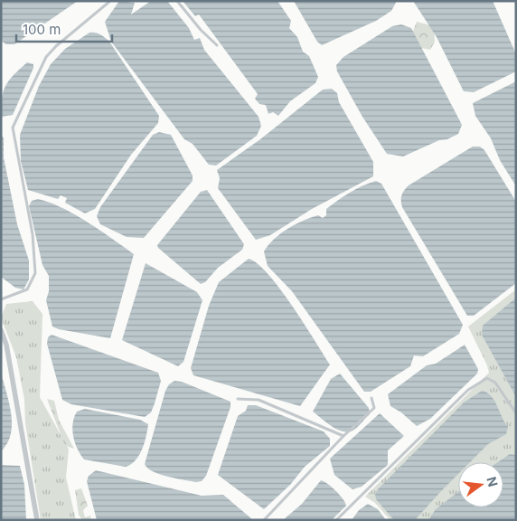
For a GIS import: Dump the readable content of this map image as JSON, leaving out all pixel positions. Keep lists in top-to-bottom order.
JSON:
{
  "scale_bar": "100 m",
  "north": "right"
}
